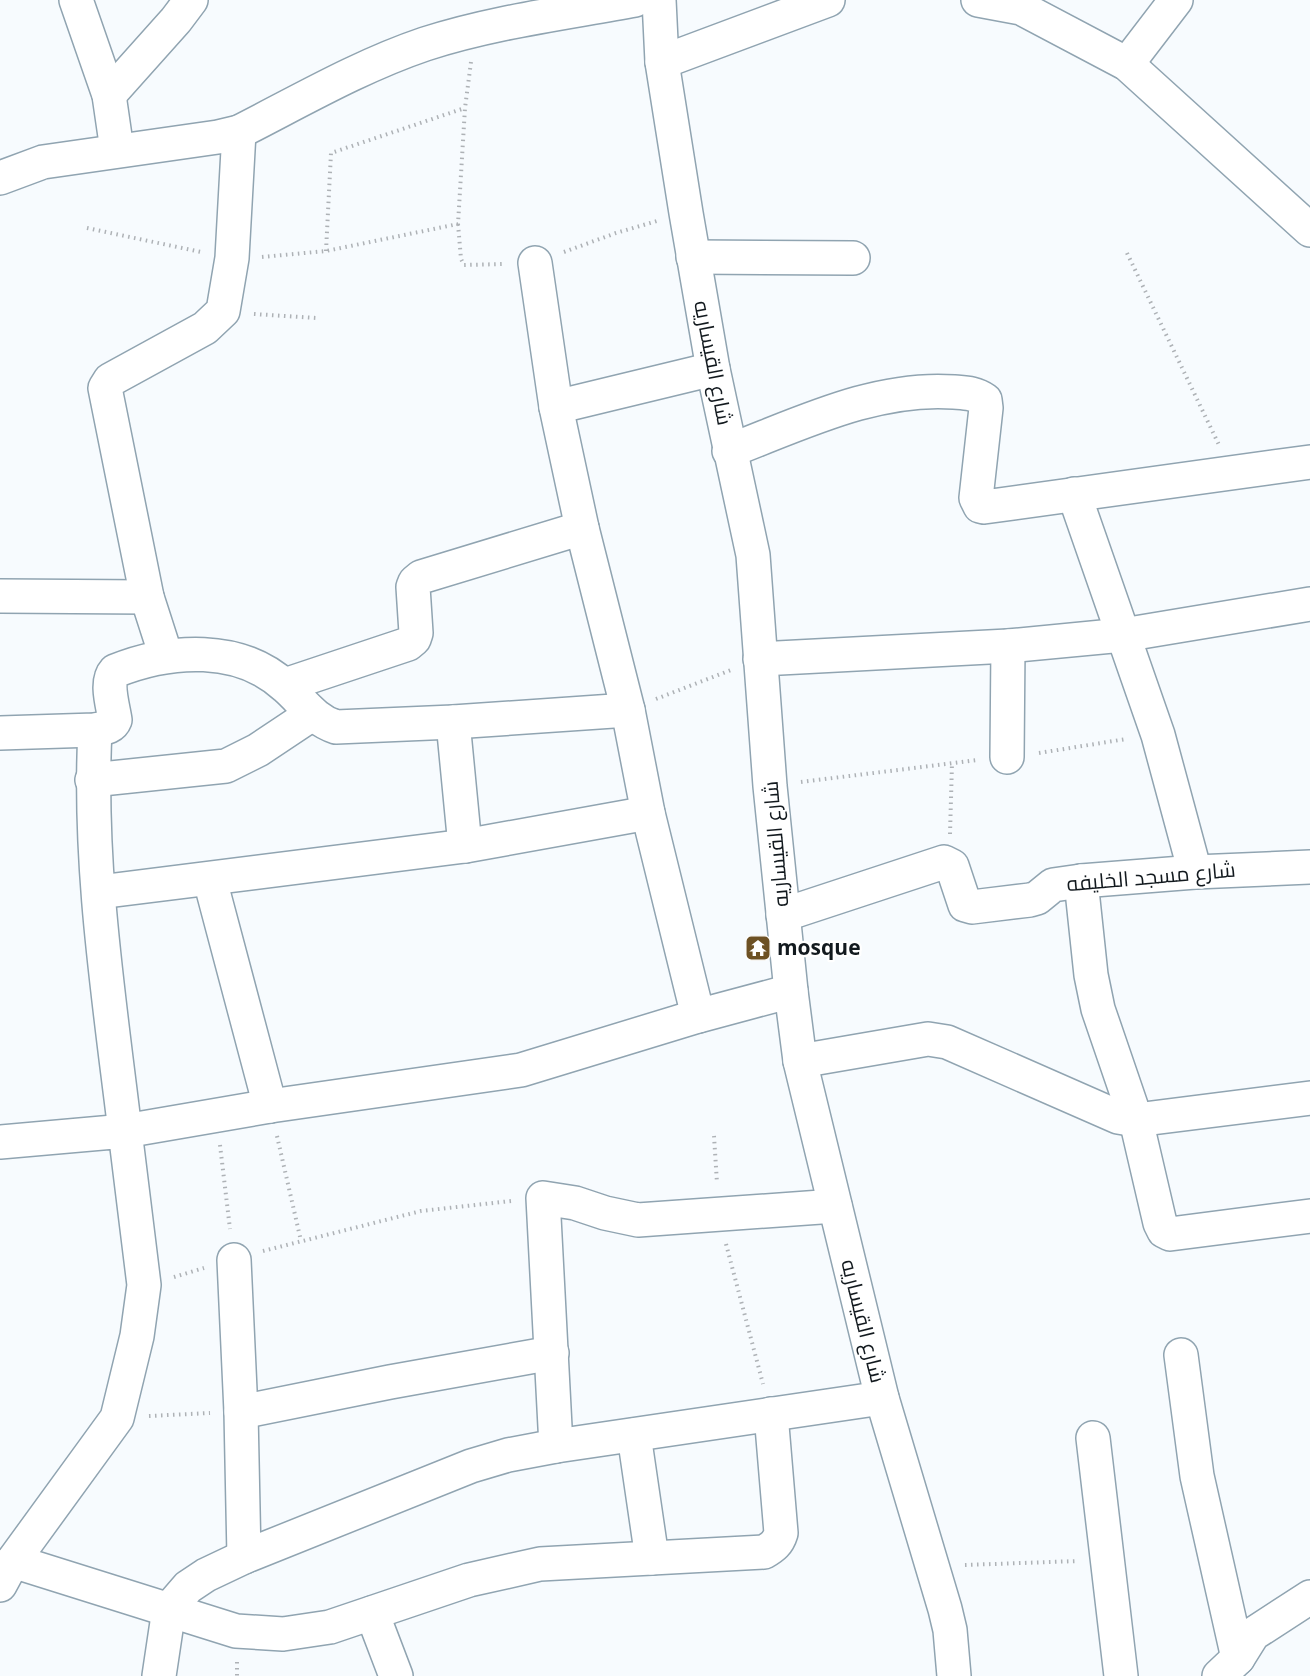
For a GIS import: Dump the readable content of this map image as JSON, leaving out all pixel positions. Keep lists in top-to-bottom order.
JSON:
{
  "streets": {
    "street": ["شارع القيساريه", "شارع مسجد الخليفه"]
  },
  "places": {
    "temple": ["mosque"]
  }
}
